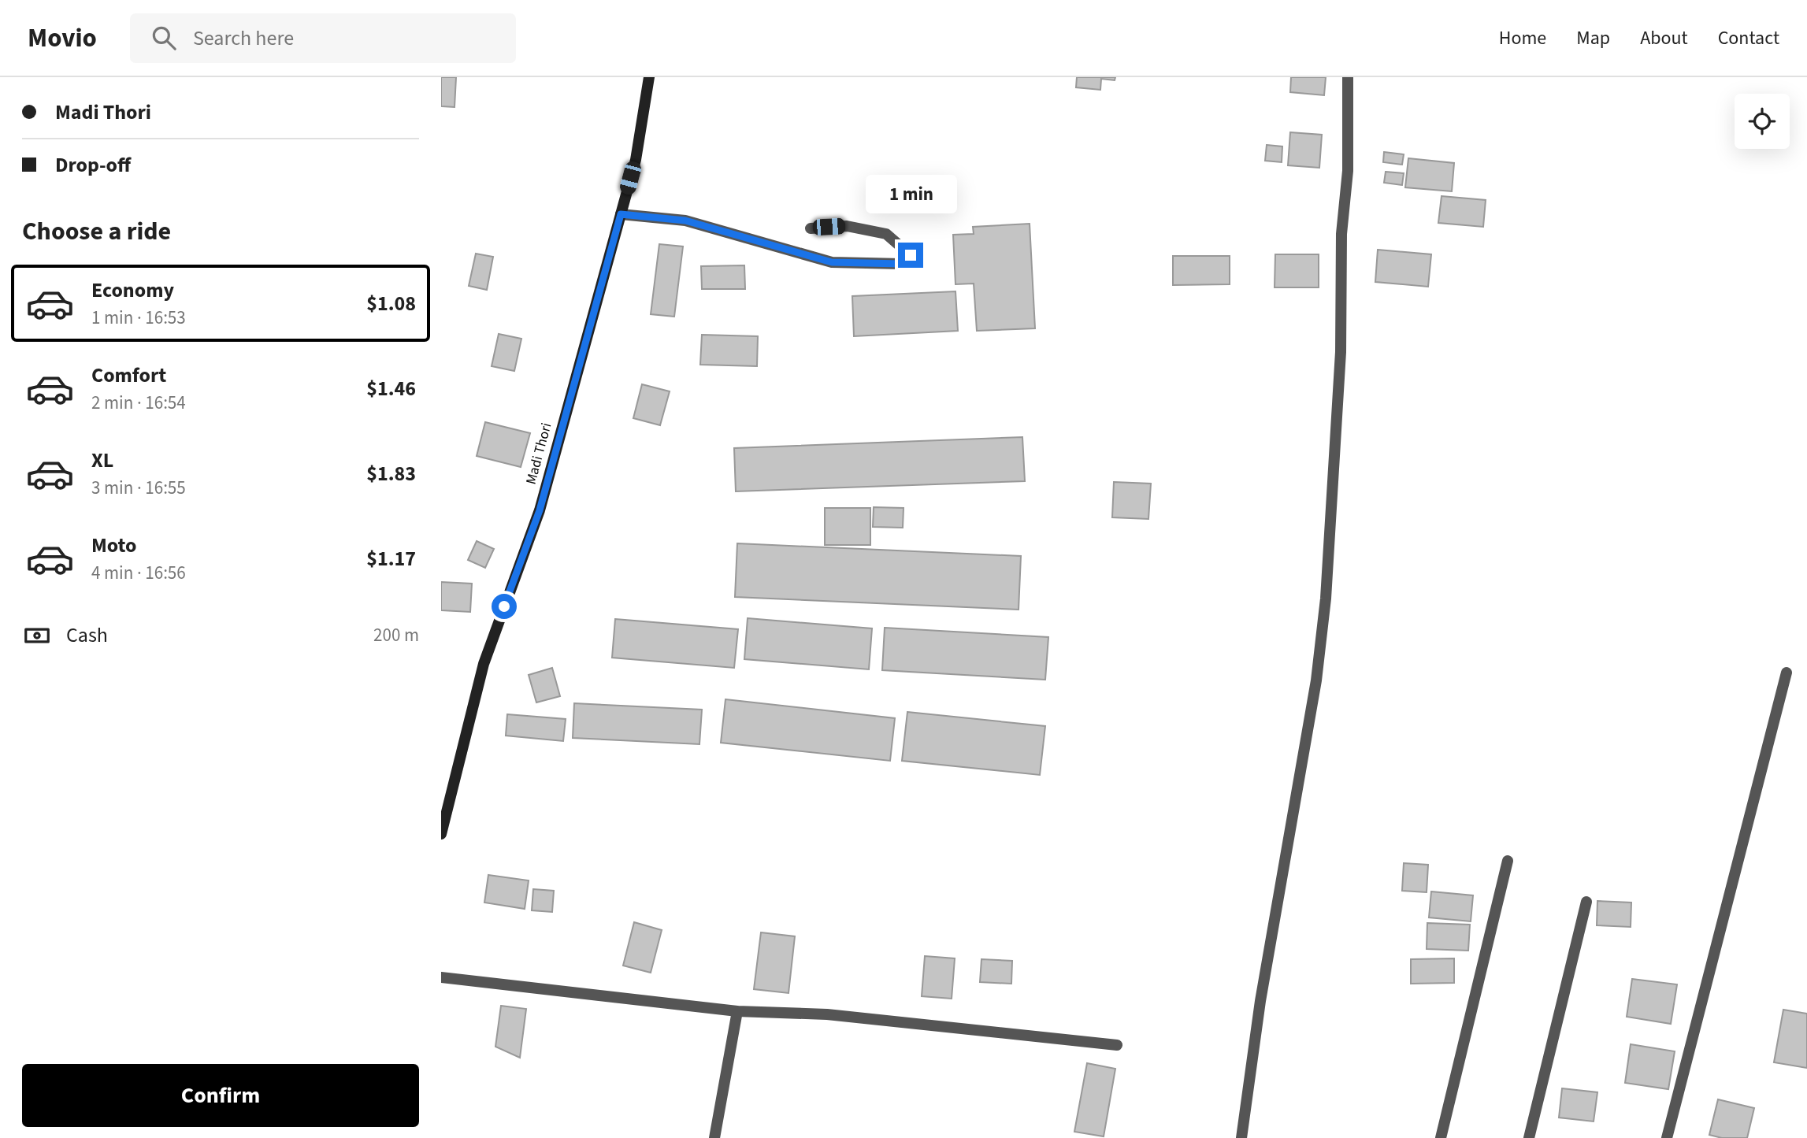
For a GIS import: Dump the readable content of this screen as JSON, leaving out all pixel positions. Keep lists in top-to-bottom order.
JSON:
{
  "streets": {
    "main road": ["Madi Thori"]
  },
  "page": {
    "header": "Movio",
    "search": "Search here",
    "nav": [
      "Home",
      "Map",
      "About",
      "Contact"
    ],
    "banner": ["Madi Thori", "Drop-off"],
    "bubble": "1 min",
    "heading": "Choose a ride",
    "list": [
      {
        "name": "Economy",
        "note": "1 min · 16:53",
        "value": "$1.08"
      },
      {
        "name": "Comfort",
        "note": "2 min · 16:54",
        "value": "$1.46"
      },
      {
        "name": "XL",
        "note": "3 min · 16:55",
        "value": "$1.83"
      },
      {
        "name": "Moto",
        "note": "4 min · 16:56",
        "value": "$1.17"
      }
    ],
    "pay": ["Cash", "200 m"],
    "buttons": "Confirm"
  }
}
